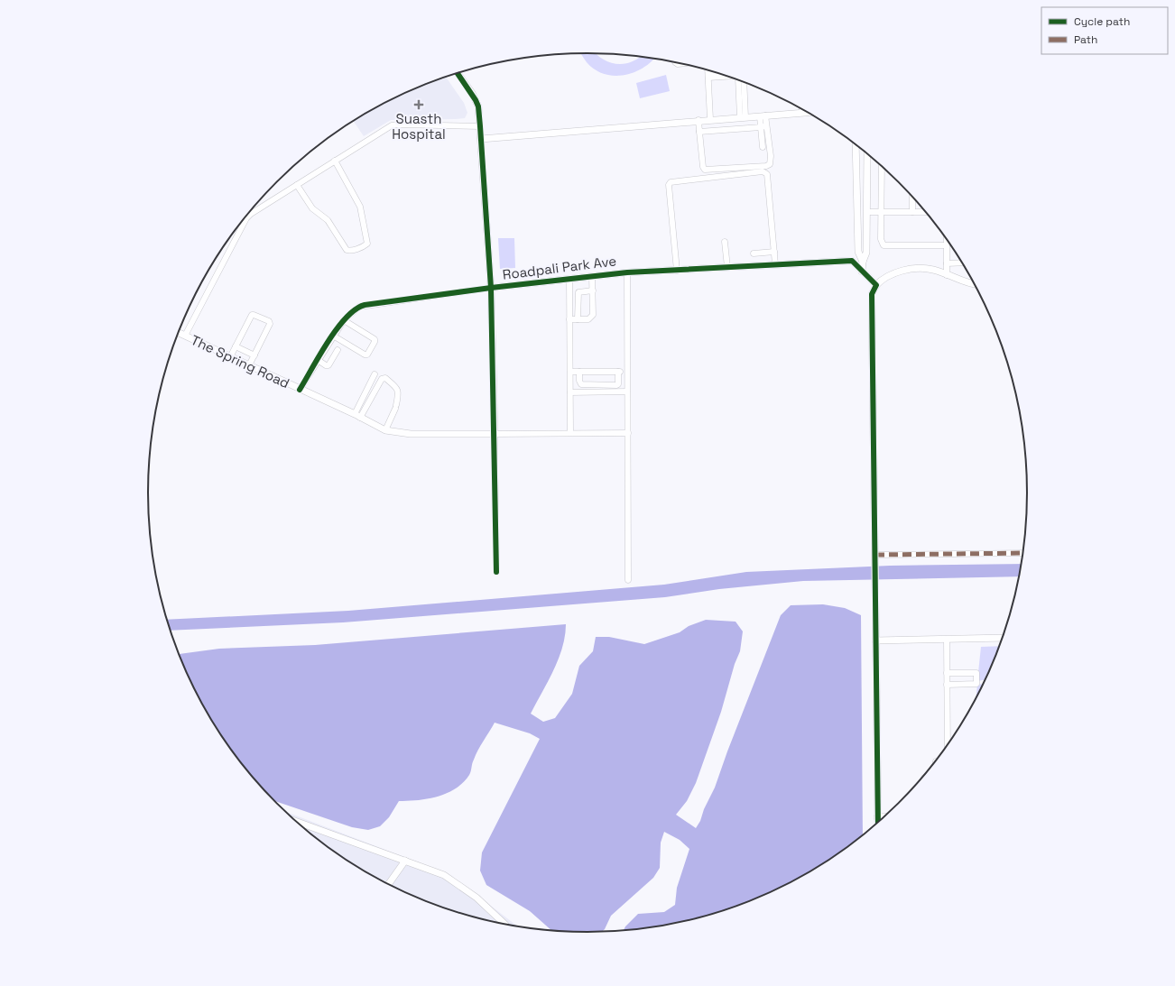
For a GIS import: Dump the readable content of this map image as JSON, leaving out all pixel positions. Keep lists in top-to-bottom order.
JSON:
{
  "streets": {
    "street": ["Roadpali Park Ave", "The Spring Road"]
  },
  "crossings": [
    ["Roadpali Park Ave", "The Spring Road"]
  ],
  "places": {
    "health": ["Suasth Hospital"]
  },
  "legend": ["Cycle path", "Path"]
}
